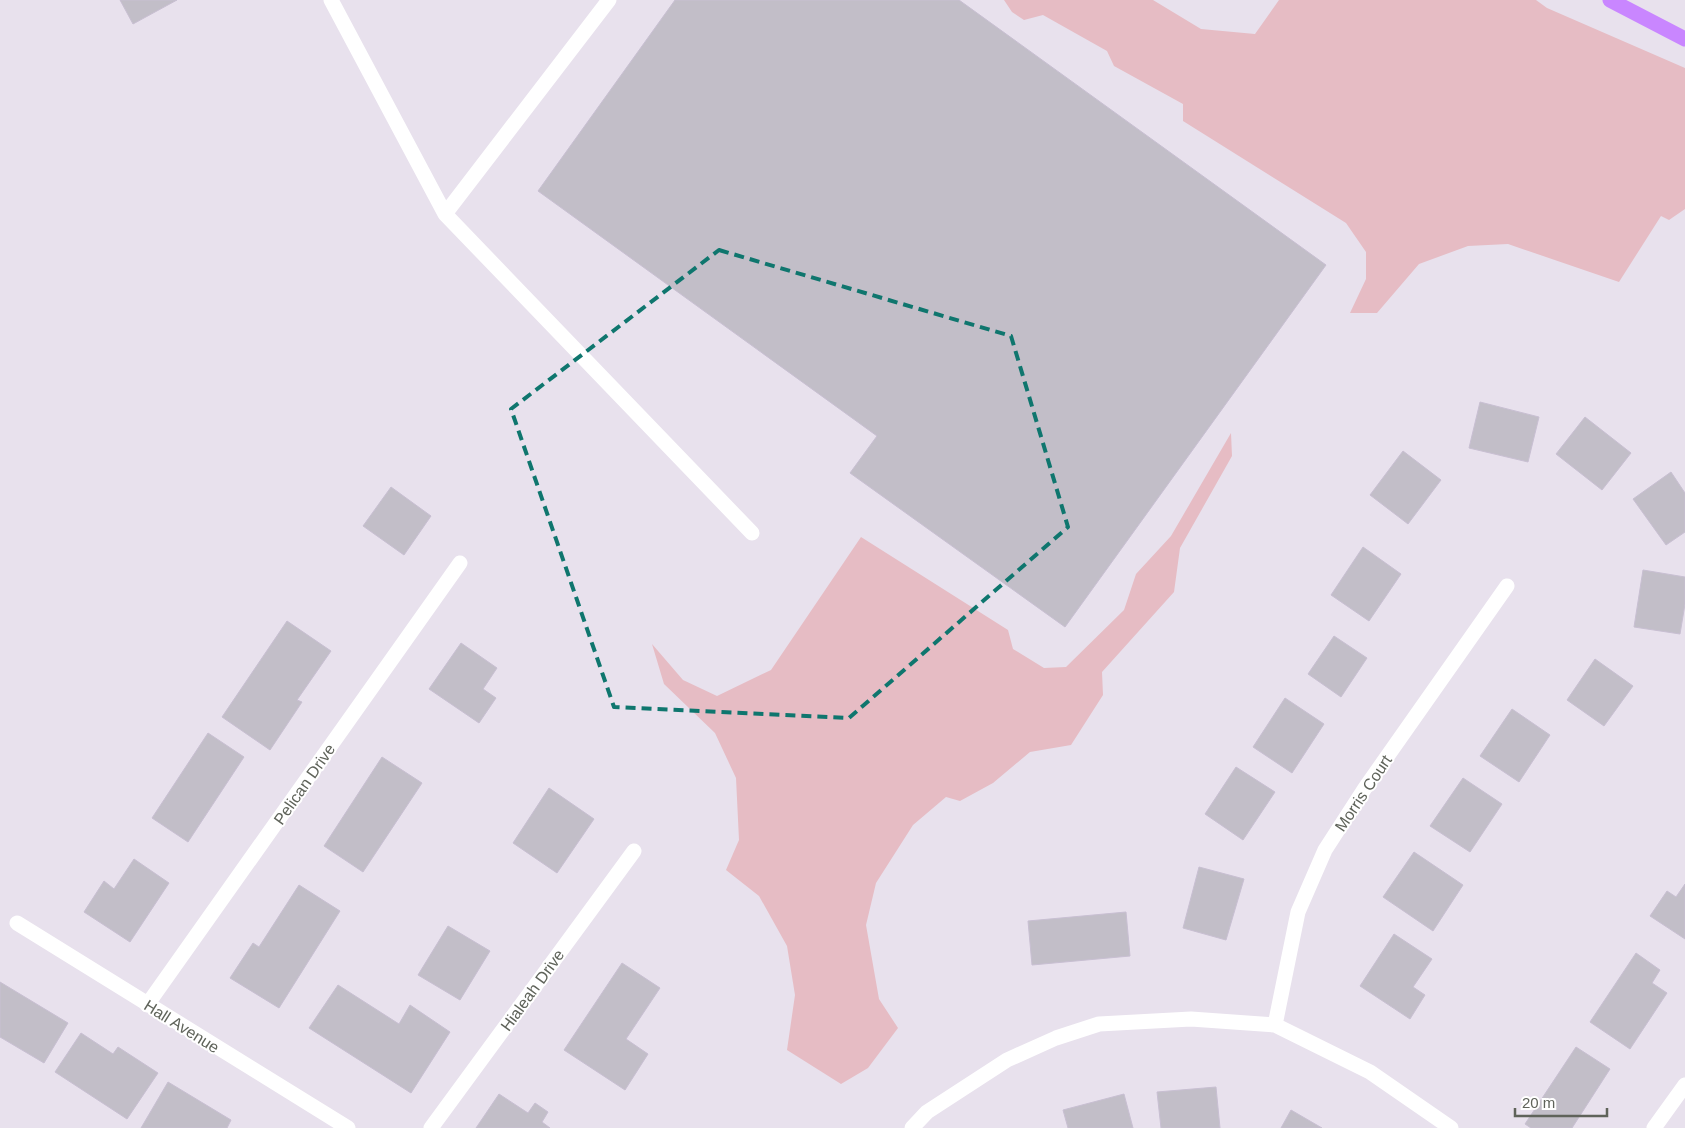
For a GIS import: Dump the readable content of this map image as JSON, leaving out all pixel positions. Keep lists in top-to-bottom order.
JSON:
{
  "streets": {
    "street": [
      "Pelican Drive",
      "Morris Court",
      "Hialeah Drive",
      "Hall Avenue"
    ]
  },
  "crossings": [
    ["Pelican Drive", "Hall Avenue"]
  ],
  "scale_bar": "20 m"
}
